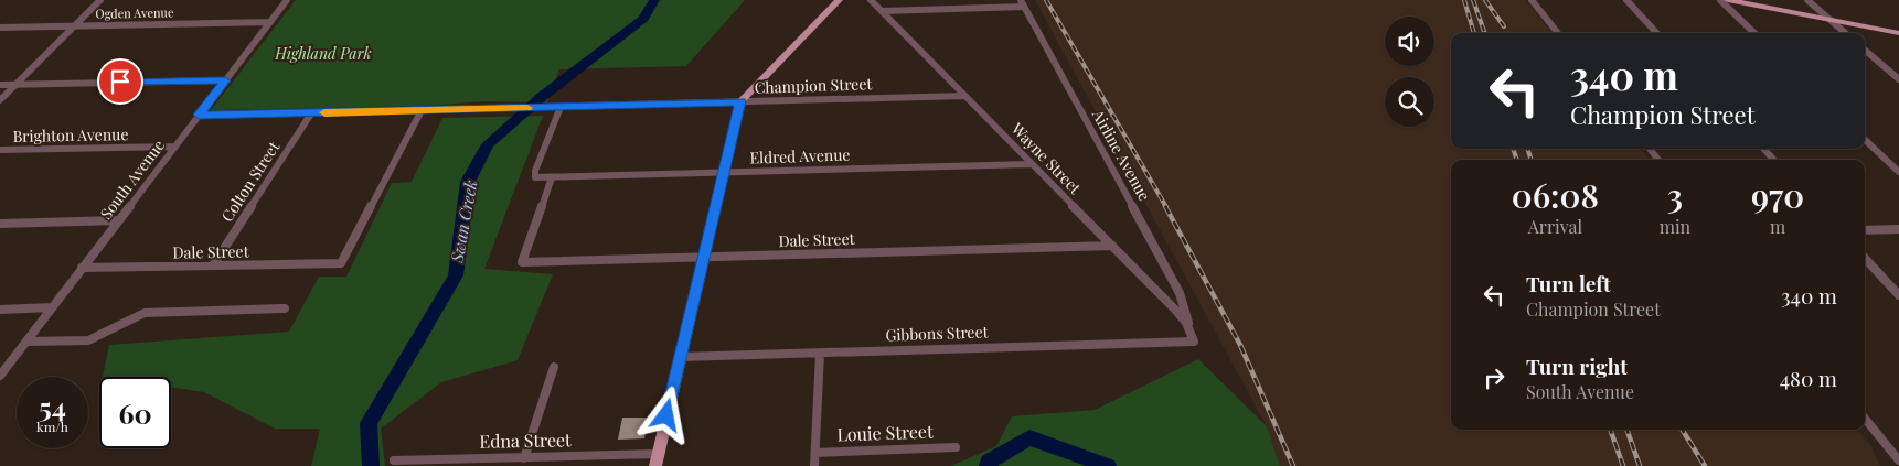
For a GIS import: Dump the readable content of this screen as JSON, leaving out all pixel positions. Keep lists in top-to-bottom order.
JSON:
{
  "streets": {
    "street": [
      "Ogden Avenue",
      "Champion Street",
      "Brighton Avenue",
      "Airline Avenue",
      "Eldred Avenue",
      "Wayne Street",
      "South Avenue",
      "Colton Street",
      "Dale Street",
      "Gibbons Street",
      "Louie Street",
      "Edna Street"
    ]
  },
  "crossings": [
    ["Ogden Avenue", "South Avenue"],
    ["Champion Street", "Eldred Avenue"],
    ["Champion Street", "Wayne Street"],
    ["Champion Street", "South Avenue"],
    ["Champion Street", "Colton Street"],
    ["Champion Street", "Dale Street"],
    ["Brighton Avenue", "South Avenue"],
    ["Airline Avenue", "Wayne Street"],
    ["Eldred Avenue", "Wayne Street"],
    ["Eldred Avenue", "Dale Street"],
    ["Wayne Street", "Dale Street"],
    ["Wayne Street", "Gibbons Street"],
    ["South Avenue", "Dale Street"],
    ["Colton Street", "Dale Street"]
  ],
  "water": ["Swan Creek"],
  "parks": ["Highland Park"],
  "page": {
    "turn": ["340 m", "Champion Street"],
    "eta": [
      "06:08",
      "Arrival",
      "3",
      "min",
      "970",
      "m"
    ],
    "list": [
      {
        "name": "Turn left",
        "note": "Champion Street",
        "value": "340 m"
      },
      {
        "name": "Turn right",
        "note": "South Avenue",
        "value": "480 m"
      }
    ],
    "speed": "54 km/h",
    "limit": "60"
  }
}
